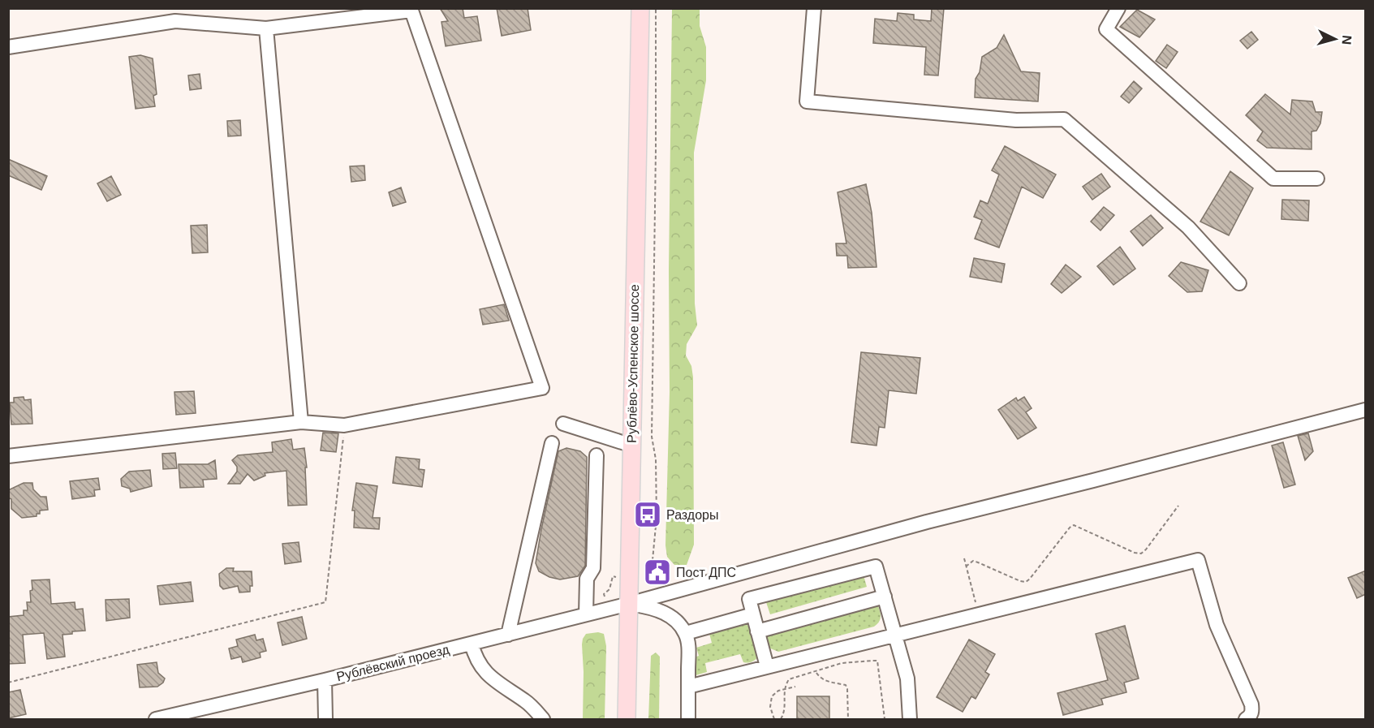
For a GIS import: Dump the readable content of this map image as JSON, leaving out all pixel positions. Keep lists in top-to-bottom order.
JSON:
{
  "streets": {
    "main road": ["Рублёво-Успенское шоссе"],
    "street": ["Рублёвский проезд"]
  },
  "crossings": [
    ["Рублёво-Успенское шоссе", "Рублёвский проезд"]
  ],
  "places": {
    "bus stop": ["Раздоры"],
    "public building": ["Пост ДПС"]
  },
  "north": "right"
}
